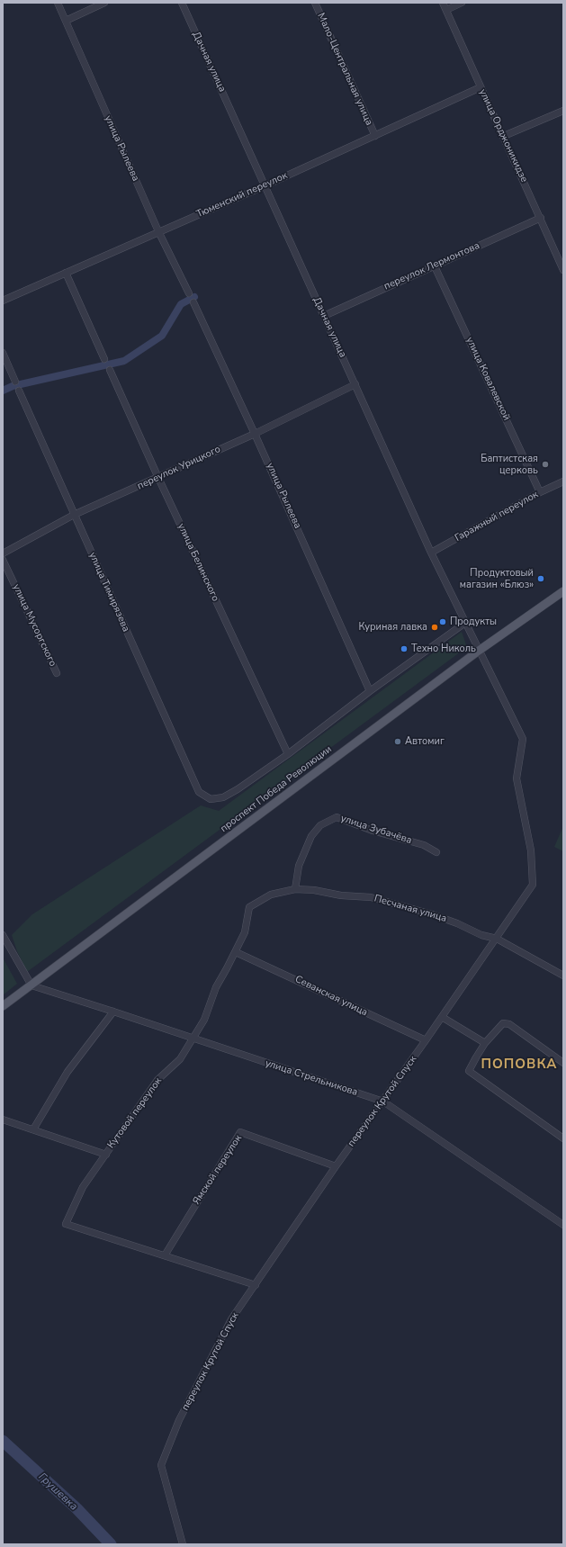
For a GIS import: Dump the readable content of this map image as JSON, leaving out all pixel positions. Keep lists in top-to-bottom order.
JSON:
{
  "streets": {
    "main road": ["проспект Победа Революции"],
    "street": [
      "Дачная улица",
      "Мало-Центральная улица",
      "улица Орджоникидзе",
      "улица Рылеева",
      "Тюменский переулок",
      "переулок Лермонтова",
      "улица Ковалевской",
      "переулок Урицкого",
      "Гаражный переулок",
      "улица Белинского",
      "улица Тимирязева",
      "улица Мусоргского",
      "улица Зубачёва",
      "Песчаная улица",
      "Севанская улица",
      "улица Стрельникова",
      "переулок Крутой Спуск",
      "Кутовой переулок",
      "Ямской переулок"
    ]
  },
  "crossings": [
    ["Дачная улица", "Тюменский переулок"],
    ["Дачная улица", "переулок Лермонтова"],
    ["Дачная улица", "переулок Урицкого"],
    ["Дачная улица", "Гаражный переулок"],
    ["Дачная улица", "проспект Победа Революции"],
    ["Дачная улица", "переулок Крутой Спуск"],
    ["Мало-Центральная улица", "Тюменский переулок"],
    ["улица Орджоникидзе", "Тюменский переулок"],
    ["улица Орджоникидзе", "переулок Лермонтова"],
    ["улица Рылеева", "Тюменский переулок"],
    ["улица Рылеева", "переулок Урицкого"],
    ["переулок Лермонтова", "улица Ковалевской"],
    ["улица Ковалевской", "Гаражный переулок"],
    ["переулок Урицкого", "улица Белинского"],
    ["переулок Урицкого", "улица Тимирязева"],
    ["улица Белинского", "улица Тимирязева"],
    ["проспект Победа Революции", "улица Стрельникова"],
    ["проспект Победа Революции", "переулок Крутой Спуск"],
    ["улица Зубачёва", "Песчаная улица"],
    ["Песчаная улица", "переулок Крутой Спуск"],
    ["Песчаная улица", "Кутовой переулок"],
    ["Севанская улица", "переулок Крутой Спуск"],
    ["Севанская улица", "Кутовой переулок"],
    ["улица Стрельникова", "переулок Крутой Спуск"],
    ["улица Стрельникова", "Кутовой переулок"],
    ["переулок Крутой Спуск", "Ямской переулок"],
    ["Кутовой переулок", "Ямской переулок"]
  ],
  "districts": ["ПОПОВКА"],
  "water": ["Грушевка"],
  "places": [
    "Баптистская церковь",
    "Продуктовый магазин «Блюз»",
    "Продукты",
    "Куриная лавка",
    "Техно Николь",
    "Автомиг"
  ]
}
